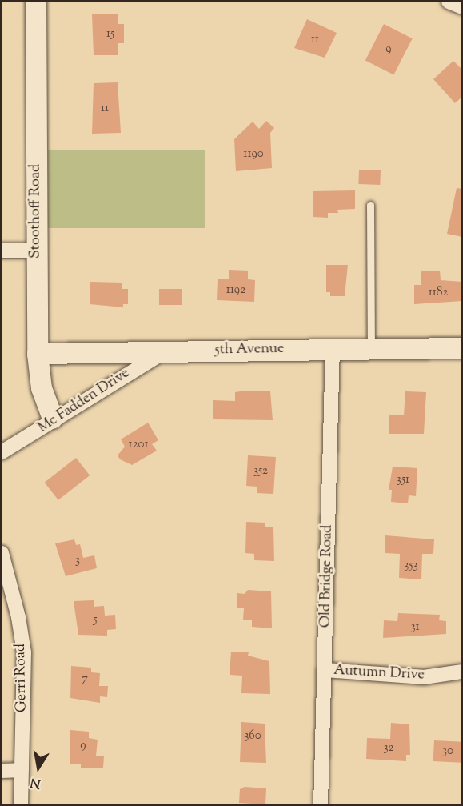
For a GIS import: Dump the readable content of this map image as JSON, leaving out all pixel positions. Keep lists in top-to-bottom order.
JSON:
{
  "streets": {
    "street": [
      "Stoothoff Road",
      "5th Avenue",
      "Mc Fadden Drive",
      "Old Bridge Road",
      "Autumn Drive",
      "Gerri Road"
    ]
  },
  "crossings": [
    ["Stoothoff Road", "5th Avenue"],
    ["Stoothoff Road", "Mc Fadden Drive"],
    ["5th Avenue", "Mc Fadden Drive"],
    ["5th Avenue", "Old Bridge Road"],
    ["Old Bridge Road", "Autumn Drive"]
  ],
  "house_numbers": [
    "15",
    "11",
    "9",
    "11",
    "1190",
    "1192",
    "1182",
    "1201",
    "352",
    "351",
    "3",
    "353",
    "5",
    "31",
    "7",
    "360",
    "9",
    "32",
    "30"
  ],
  "north": "bottom"
}
